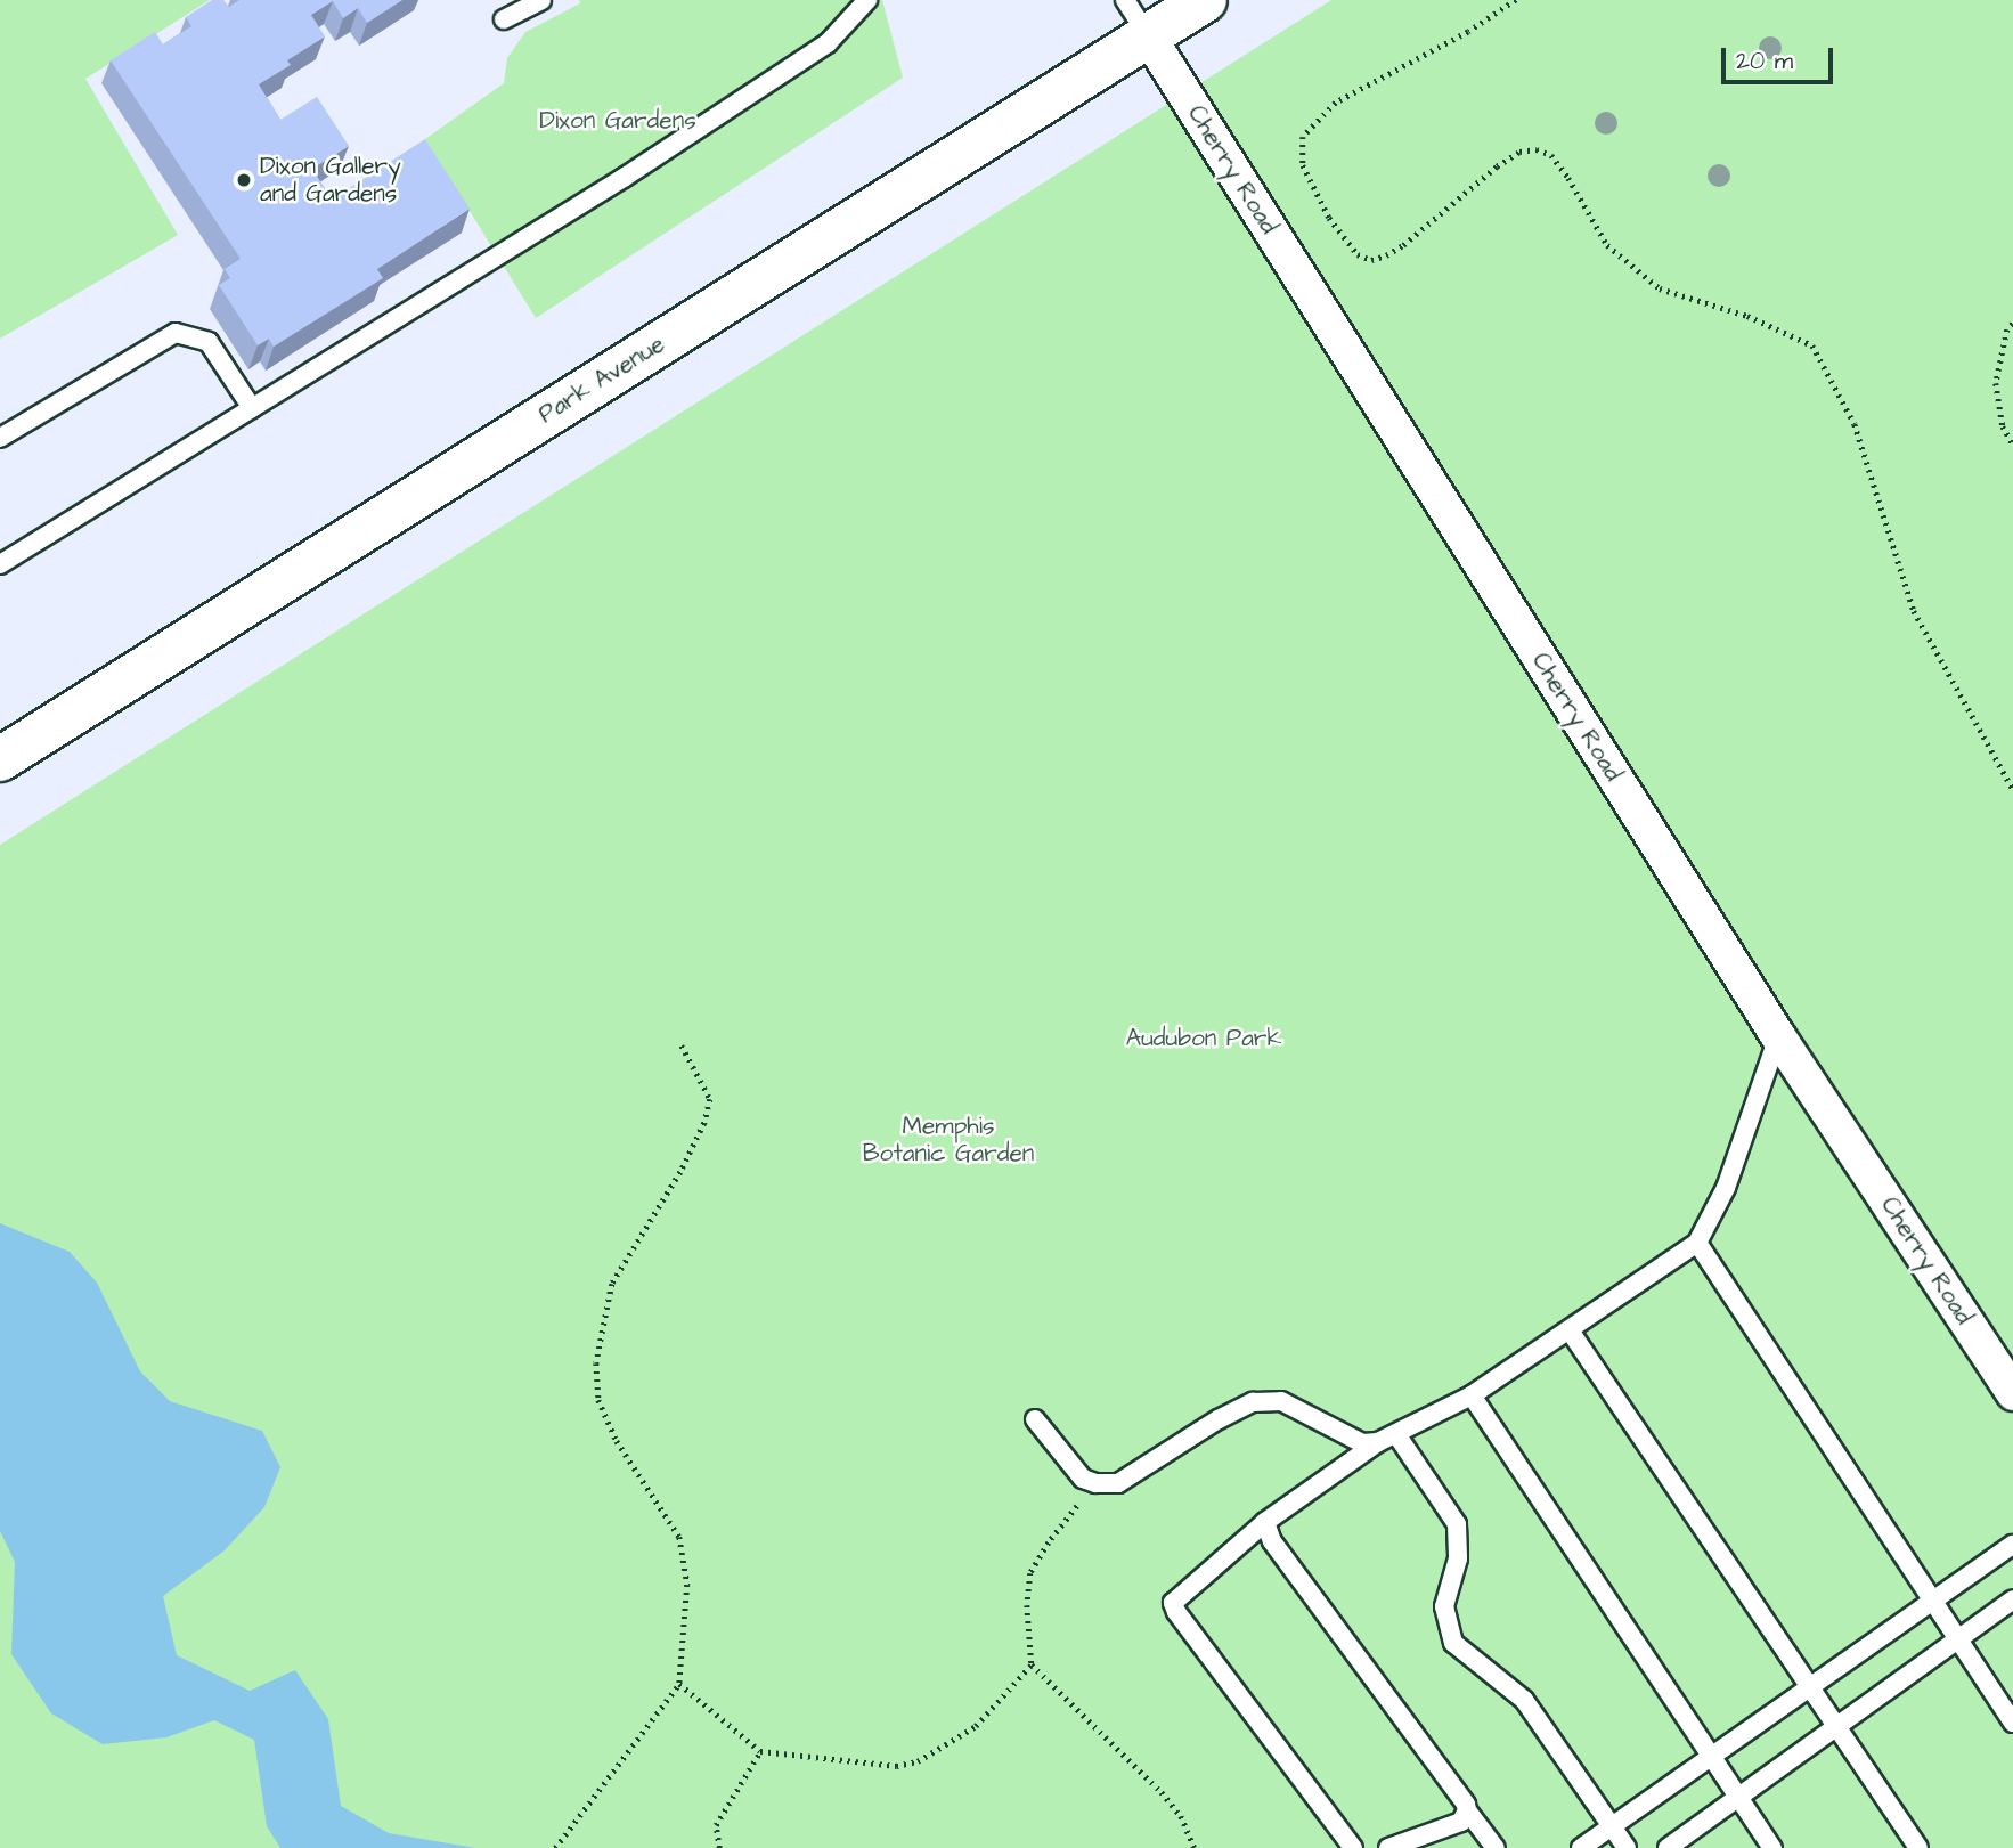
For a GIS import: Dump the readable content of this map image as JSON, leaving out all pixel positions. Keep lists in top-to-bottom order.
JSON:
{
  "streets": {
    "main road": ["Park Avenue"],
    "street": ["Cherry Road"]
  },
  "crossings": [
    ["Cherry Road", "Park Avenue"]
  ],
  "parks": ["Dixon Gardens", "Audubon Park", "Memphis Botanic Garden"],
  "places": ["Dixon Gallery and Gardens"],
  "scale_bar": "20 m"
}
